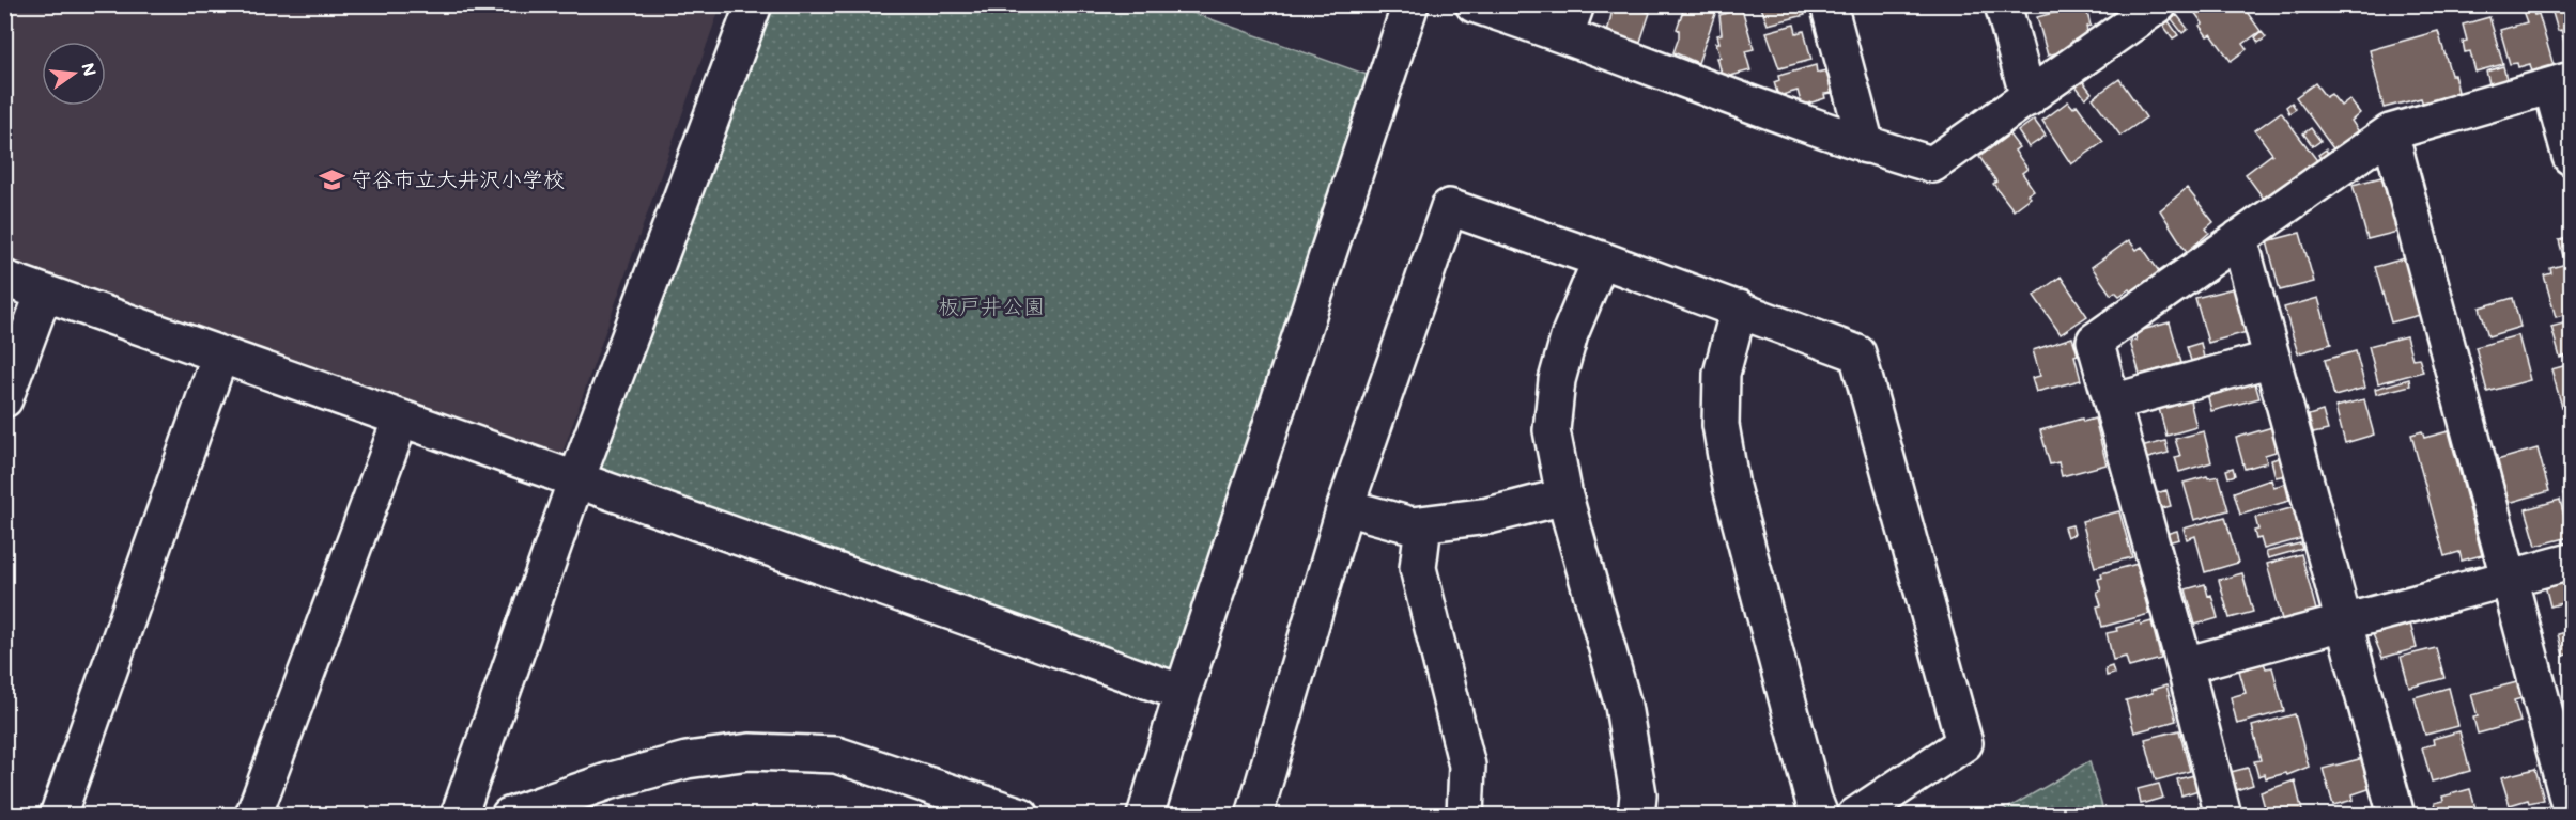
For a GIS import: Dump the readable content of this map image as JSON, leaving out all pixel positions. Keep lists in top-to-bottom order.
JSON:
{
  "parks": ["板戸井公園"],
  "places": {
    "school or university": ["守谷市立大井沢小学校"]
  },
  "north": "right"
}
